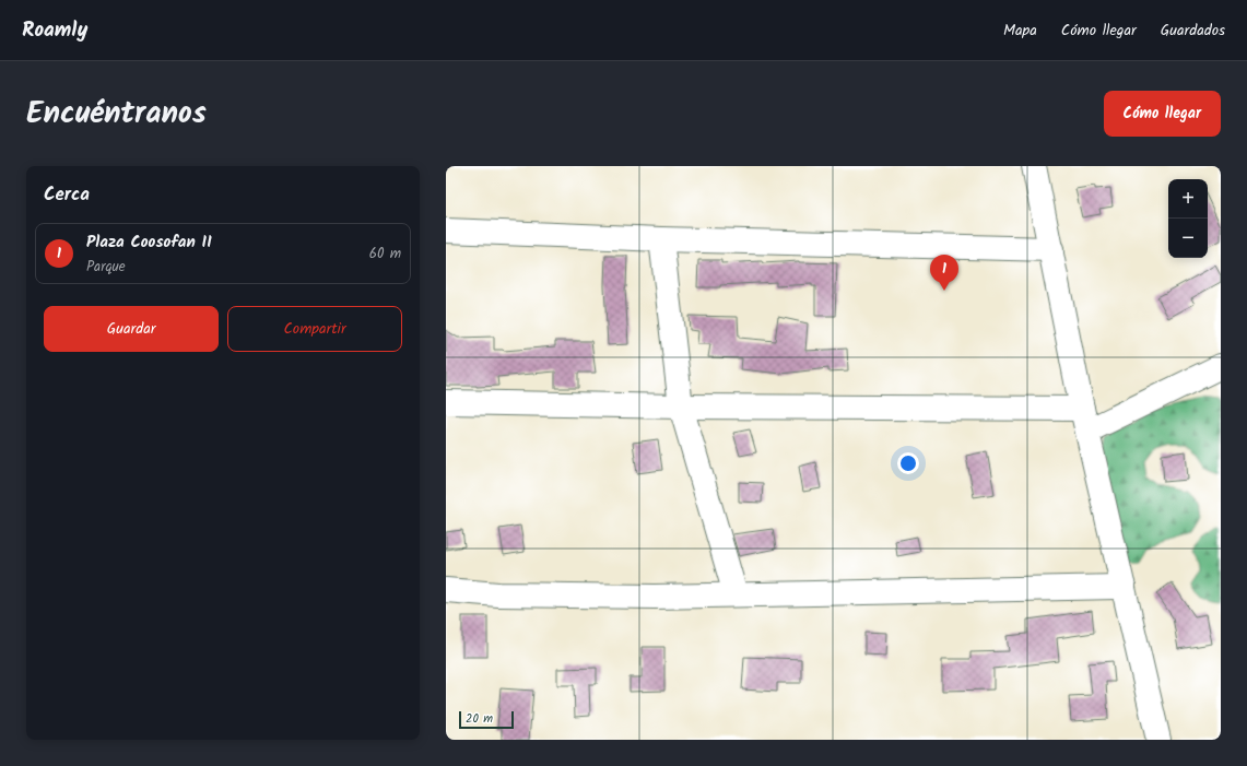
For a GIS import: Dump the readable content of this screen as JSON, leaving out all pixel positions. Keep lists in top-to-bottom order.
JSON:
{
  "scale_bar": "20 m",
  "page": {
    "header": "Roamly",
    "nav": ["Mapa", "Cómo llegar", "Guardados"],
    "title": "Encuéntranos",
    "buttons": [
      "Cómo llegar",
      ["Guardar", "Compartir"]
    ],
    "heading": "Cerca",
    "map_buttons": ["+", "−"],
    "list": [
      {
        "mark": "1",
        "name": "Plaza Coosofan II",
        "note": "Parque",
        "value": "60 m"
      }
    ],
    "pins": "1",
    "scale": "20 m"
  }
}
